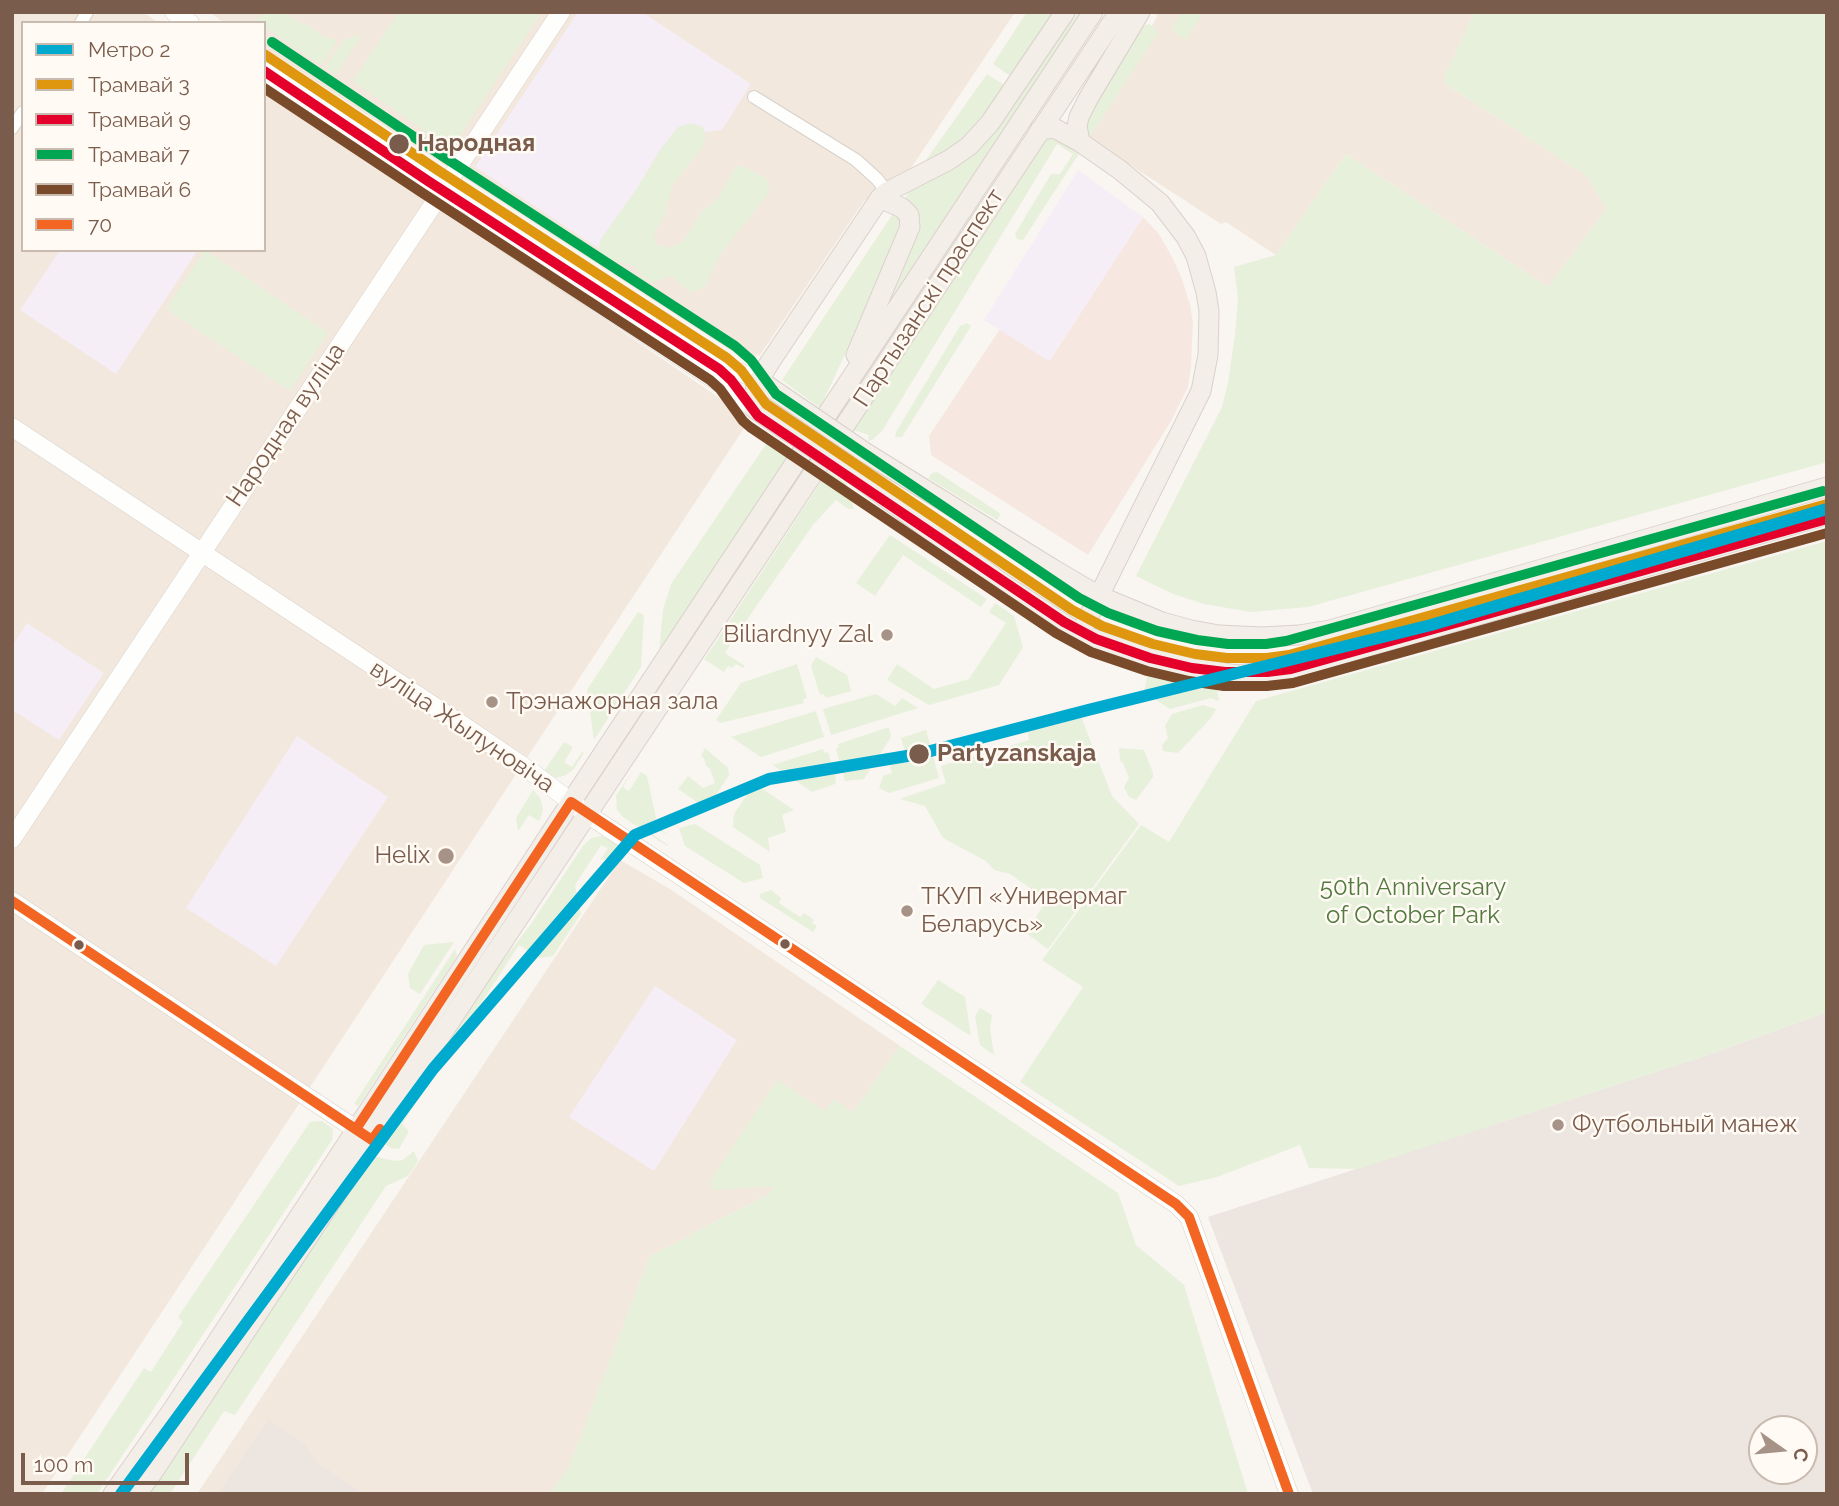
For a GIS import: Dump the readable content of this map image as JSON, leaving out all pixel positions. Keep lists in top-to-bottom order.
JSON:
{
  "streets": {
    "main road": ["Партызанскі праспект"],
    "street": ["Народная вуліца", "вуліца Жылуновіча"]
  },
  "crossings": [
    ["Партызанскі праспект", "вуліца Жылуновіча"],
    ["Народная вуліца", "вуліца Жылуновіча"]
  ],
  "parks": ["50th Anniversary of October Park"],
  "places": [
    "Народная",
    "Biliardnyy Zal",
    "Трэнажорная зала",
    "Partyzanskaja",
    "Helix",
    "ТКУП «Универмаг Беларусь»",
    "Футбольный манеж"
  ],
  "lines": [
    "tram line 7",
    "tram line 3",
    "tram line 9",
    "tram line 6",
    "metro line 2",
    "transit line 70"
  ],
  "legend": [
    "Метро 2",
    "Трамвай 3",
    "Трамвай 9",
    "Трамвай 7",
    "Трамвай 6",
    "70"
  ],
  "scale_bar": "100 m",
  "north": "right"
}
